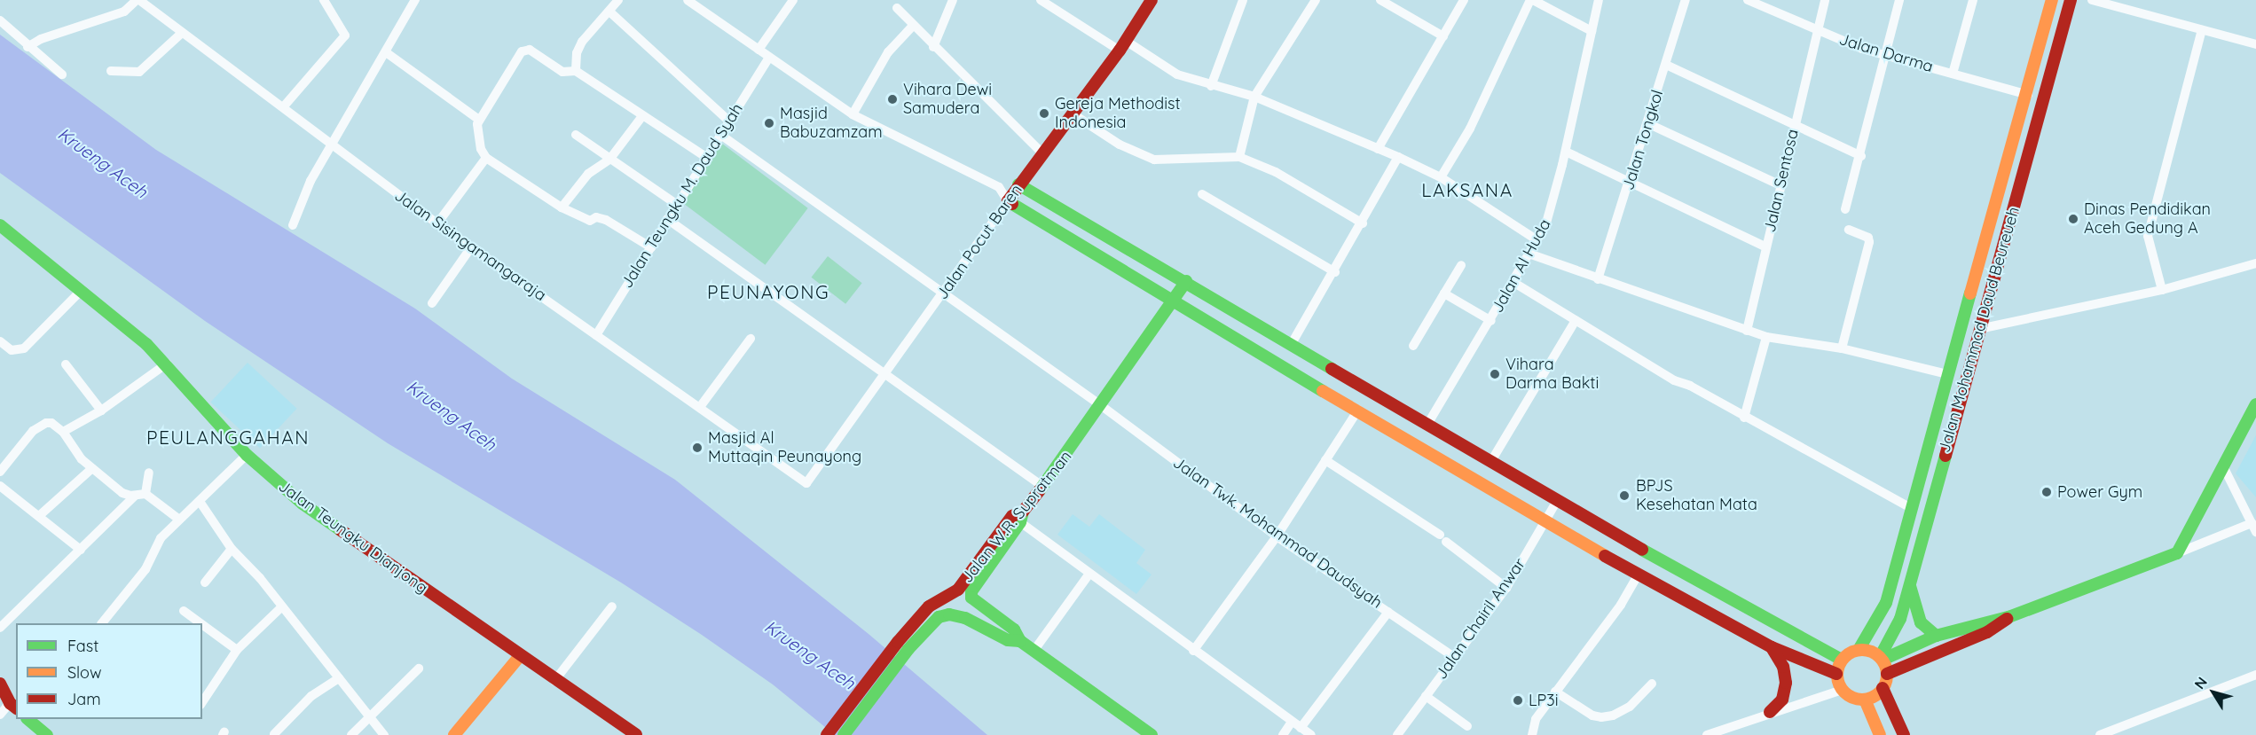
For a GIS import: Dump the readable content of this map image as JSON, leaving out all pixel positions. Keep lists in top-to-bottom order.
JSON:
{
  "streets": {
    "main road": [
      "Jalan Pocut Baren",
      "Jalan Mohammad Daud Beureueh",
      "Jalan W.R. Supratman",
      "Jalan Teungku Dianjong"
    ],
    "street": [
      "Jalan Darma",
      "Jalan Tongkol",
      "Jalan Sentosa",
      "Jalan Teungku M. Daud Syah",
      "Jalan Sisingamangaraja",
      "Jalan Al Huda",
      "Jalan Twk. Mohammad Daudsyah",
      "Jalan Chairil Anwar"
    ]
  },
  "crossings": [
    ["Jalan Darma", "Jalan Sentosa"],
    ["Jalan Darma", "Jalan Mohammad Daud Beureueh"],
    ["Jalan Teungku M. Daud Syah", "Jalan Sisingamangaraja"],
    ["Jalan Teungku M. Daud Syah", "Jalan Twk. Mohammad Daudsyah"],
    ["Jalan Pocut Baren", "Jalan Sisingamangaraja"],
    ["Jalan Pocut Baren", "Jalan Twk. Mohammad Daudsyah"],
    ["Jalan W.R. Supratman", "Jalan Twk. Mohammad Daudsyah"],
    ["Jalan Twk. Mohammad Daudsyah", "Jalan Chairil Anwar"]
  ],
  "districts": ["LAKSANA", "PEUNAYONG", "PEULANGGAHAN"],
  "water": ["Krueng Aceh"],
  "places": [
    "Vihara Dewi Samudera",
    "Gereja Methodist Indonesia",
    "Masjid Babuzamzam",
    "Dinas Pendidikan Aceh Gedung A",
    "Vihara Darma Bakti",
    "Masjid Al Muttaqin Peunayong",
    "Power Gym",
    "BPJS Kesehatan Mata",
    "LP3i"
  ],
  "legend": ["Fast", "Slow", "Jam"],
  "north": "top left"
}
